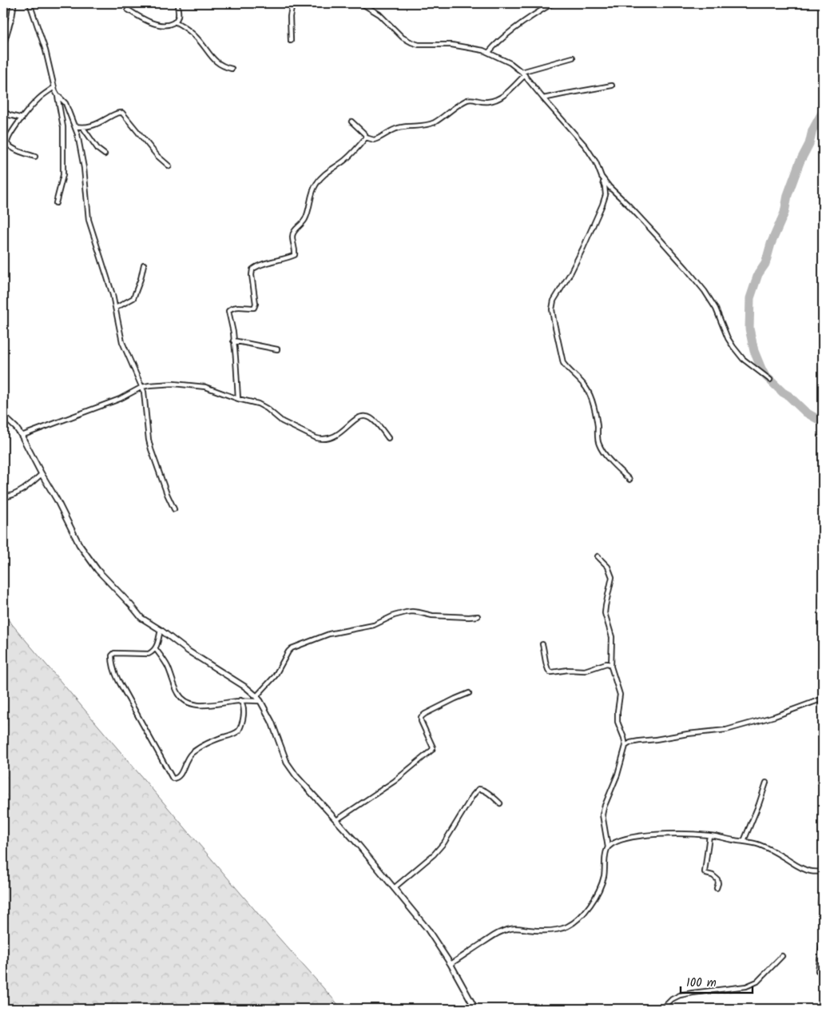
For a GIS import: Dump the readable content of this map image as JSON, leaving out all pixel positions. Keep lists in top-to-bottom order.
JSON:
{
  "scale_bar": "100 m"
}
